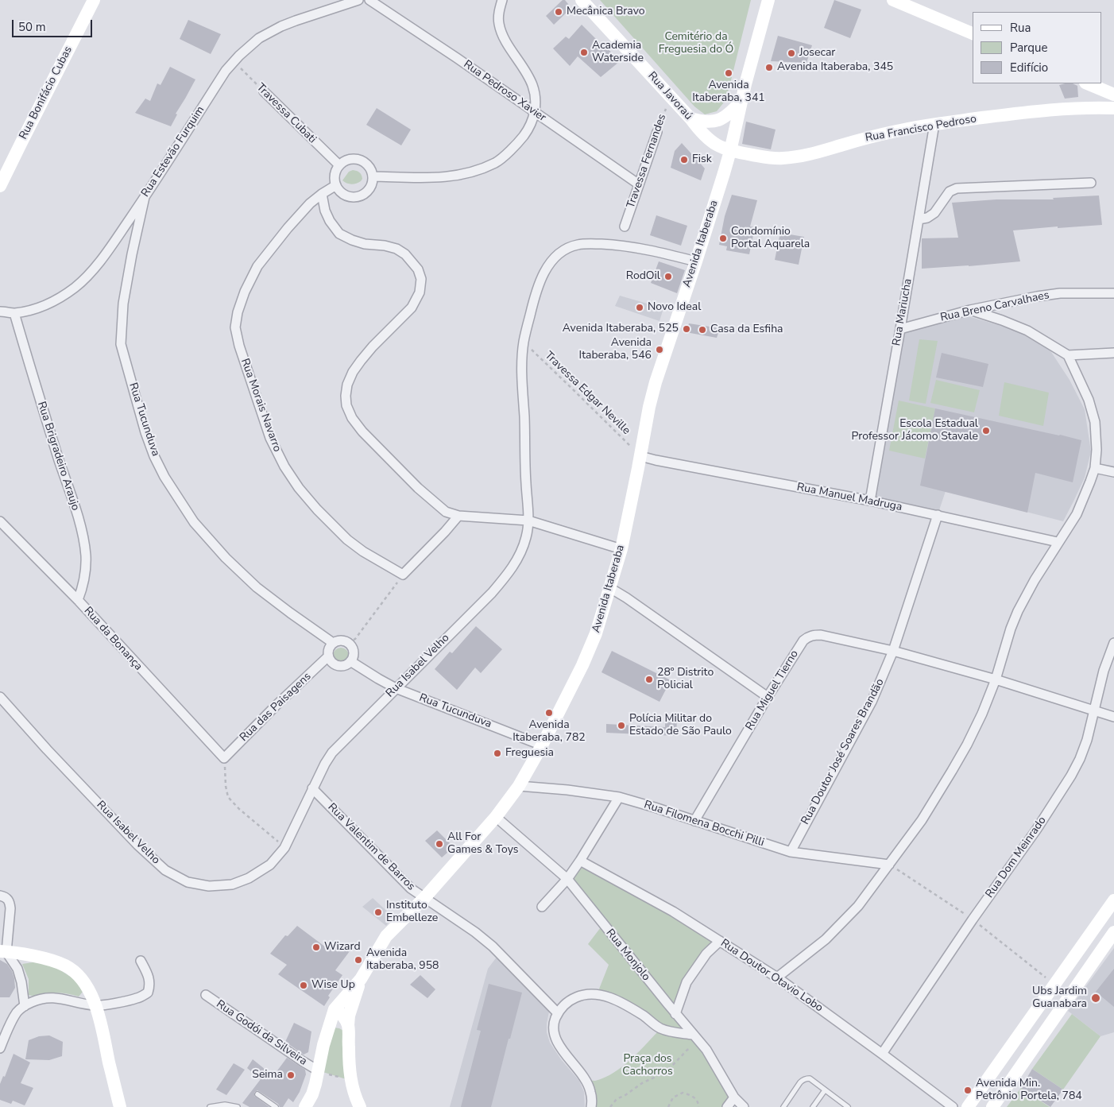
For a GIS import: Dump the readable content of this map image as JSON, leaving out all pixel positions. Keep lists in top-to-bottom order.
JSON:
{
  "streets": {
    "main road": [
      "Rua Bonifácio Cubas",
      "Rua Javoraú",
      "Rua Francisco Pedroso",
      "Avenida Itaberaba"
    ],
    "street": [
      "Rua Pedroso Xavier",
      "Travessa Cubati",
      "Rua Estevão Furquim",
      "Travessa Fernandes",
      "Rua Breno Carvalhaes",
      "Rua Mariucha",
      "Rua Morais Navarro",
      "Rua Tucunduva",
      "Rua Brigradeiro Araujo",
      "Rua Manuel Madruga",
      "Rua da Bonança",
      "Rua Isabel Velho",
      "Rua Miguel Tierno",
      "Rua das Paisagens",
      "Rua Doutor José Soares Brandão",
      "Rua Filomena Bocchi Pilli",
      "Rua Valentim de Barros",
      "Rua Dom Meinrado",
      "Rua Monjolo",
      "Rua Doutor Otavio Lobo",
      "Rua Godói da Silveira"
    ],
    "path": ["Travessa Edgar Neville"]
  },
  "crossings": [
    ["Rua Pedroso Xavier", "Travessa Fernandes"],
    ["Rua Javoraú", "Rua Francisco Pedroso"],
    ["Rua Javoraú", "Travessa Fernandes"],
    ["Rua Javoraú", "Avenida Itaberaba"],
    ["Travessa Cubati", "Rua Estevão Furquim"],
    ["Travessa Cubati", "Rua Morais Navarro"],
    ["Rua Francisco Pedroso", "Avenida Itaberaba"],
    ["Rua Francisco Pedroso", "Rua Mariucha"],
    ["Rua Estevão Furquim", "Rua Tucunduva"],
    ["Rua Estevão Furquim", "Rua Brigradeiro Araujo"],
    ["Avenida Itaberaba", "Travessa Edgar Neville"],
    ["Avenida Itaberaba", "Rua Tucunduva"],
    ["Avenida Itaberaba", "Rua Manuel Madruga"],
    ["Avenida Itaberaba", "Rua Isabel Velho"],
    ["Avenida Itaberaba", "Rua Filomena Bocchi Pilli"],
    ["Avenida Itaberaba", "Rua Valentim de Barros"],
    ["Avenida Itaberaba", "Rua Monjolo"],
    ["Avenida Itaberaba", "Rua Godói da Silveira"],
    ["Rua Breno Carvalhaes", "Rua Mariucha"],
    ["Rua Mariucha", "Rua Manuel Madruga"],
    ["Travessa Edgar Neville", "Rua Manuel Madruga"],
    ["Travessa Edgar Neville", "Rua Isabel Velho"],
    ["Rua Tucunduva", "Rua Isabel Velho"],
    ["Rua Tucunduva", "Rua das Paisagens"],
    ["Rua Brigradeiro Araujo", "Rua da Bonança"],
    ["Rua Manuel Madruga", "Rua Doutor José Soares Brandão"],
    ["Rua da Bonança", "Rua das Paisagens"],
    ["Rua Isabel Velho", "Rua Valentim de Barros"],
    ["Rua Miguel Tierno", "Rua Doutor José Soares Brandão"],
    ["Rua Miguel Tierno", "Rua Filomena Bocchi Pilli"],
    ["Rua Miguel Tierno", "Rua Dom Meinrado"],
    ["Rua Doutor José Soares Brandão", "Rua Filomena Bocchi Pilli"],
    ["Rua Dom Meinrado", "Rua Doutor Otavio Lobo"]
  ],
  "parks": ["Cemitério da Freguesia do Ó", "Praça dos Cachorros"],
  "places": [
    "Mecânica Bravo",
    "Academia Waterside",
    "Josecar",
    "Avenida Itaberaba, 345",
    "Avenida Itaberaba, 341",
    "Fisk",
    "Condomínio Portal Aquarela",
    "RodOil",
    "Novo Ideal",
    "Avenida Itaberaba, 525",
    "Casa da Esfiha",
    "Avenida Itaberaba, 546",
    "Escola Estadual Professor Jácomo Stavale",
    "28º Distrito Policial",
    "Avenida Itaberaba, 782",
    "Polícia Militar do Estado de São Paulo",
    "Freguesia",
    "All For Games & Toys",
    "Instituto Embelleze",
    "Wizard",
    "Avenida Itaberaba, 958",
    "Wise Up",
    "Ubs Jardim Guanabara",
    "Seima",
    "Avenida Min. Petrônio Portela, 784"
  ],
  "legend": ["Rua", "Parque", "Edifício"],
  "scale_bar": "50 m"
}
